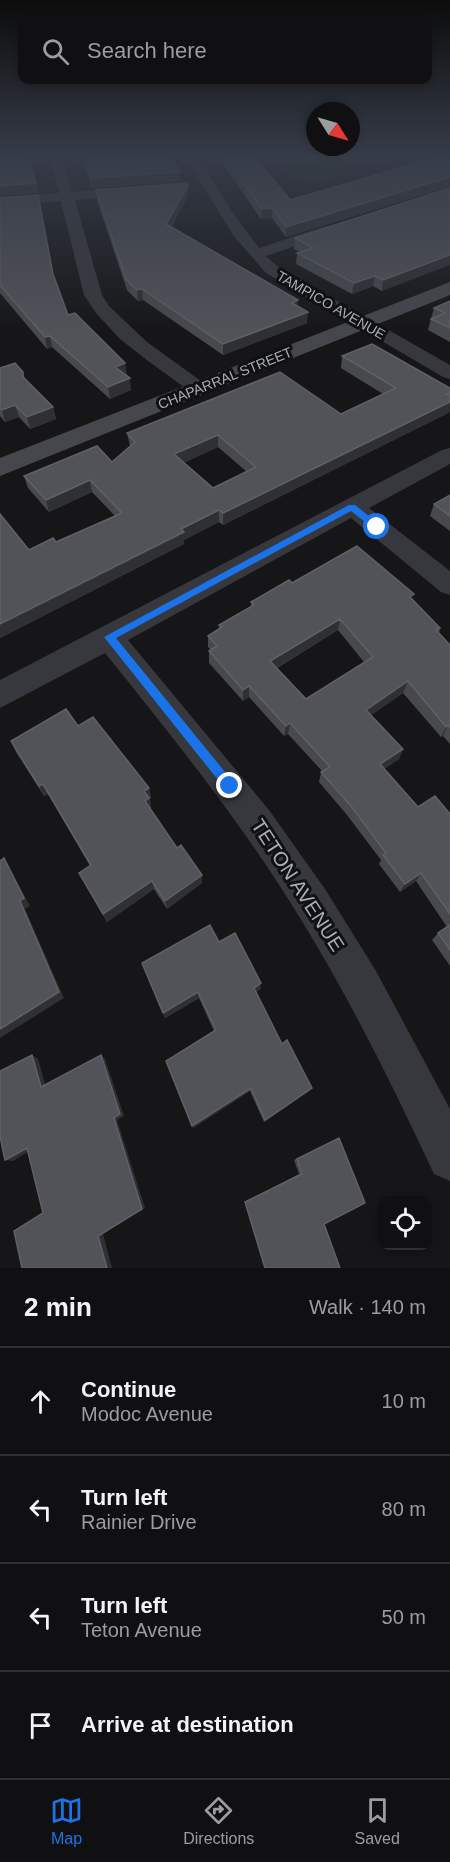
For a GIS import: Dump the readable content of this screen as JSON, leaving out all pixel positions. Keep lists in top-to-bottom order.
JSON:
{
  "streets": {
    "street": ["TAMPICO AVENUE", "CHAPARRAL STREET", "TETON AVENUE"]
  },
  "crossings": [
    ["TAMPICO AVENUE", "CHAPARRAL STREET"]
  ],
  "north": "bottom right",
  "page": {
    "search": "Search here",
    "heading": ["2 min", "Walk · 140 m"],
    "list": [
      ["Continue", "Modoc Avenue", "10 m"],
      ["Turn left", "Rainier Drive", "80 m"],
      ["Turn left", "Teton Avenue", "50 m"],
      "Arrive at destination"
    ],
    "nav": ["Map", "Directions", "Saved"]
  }
}
